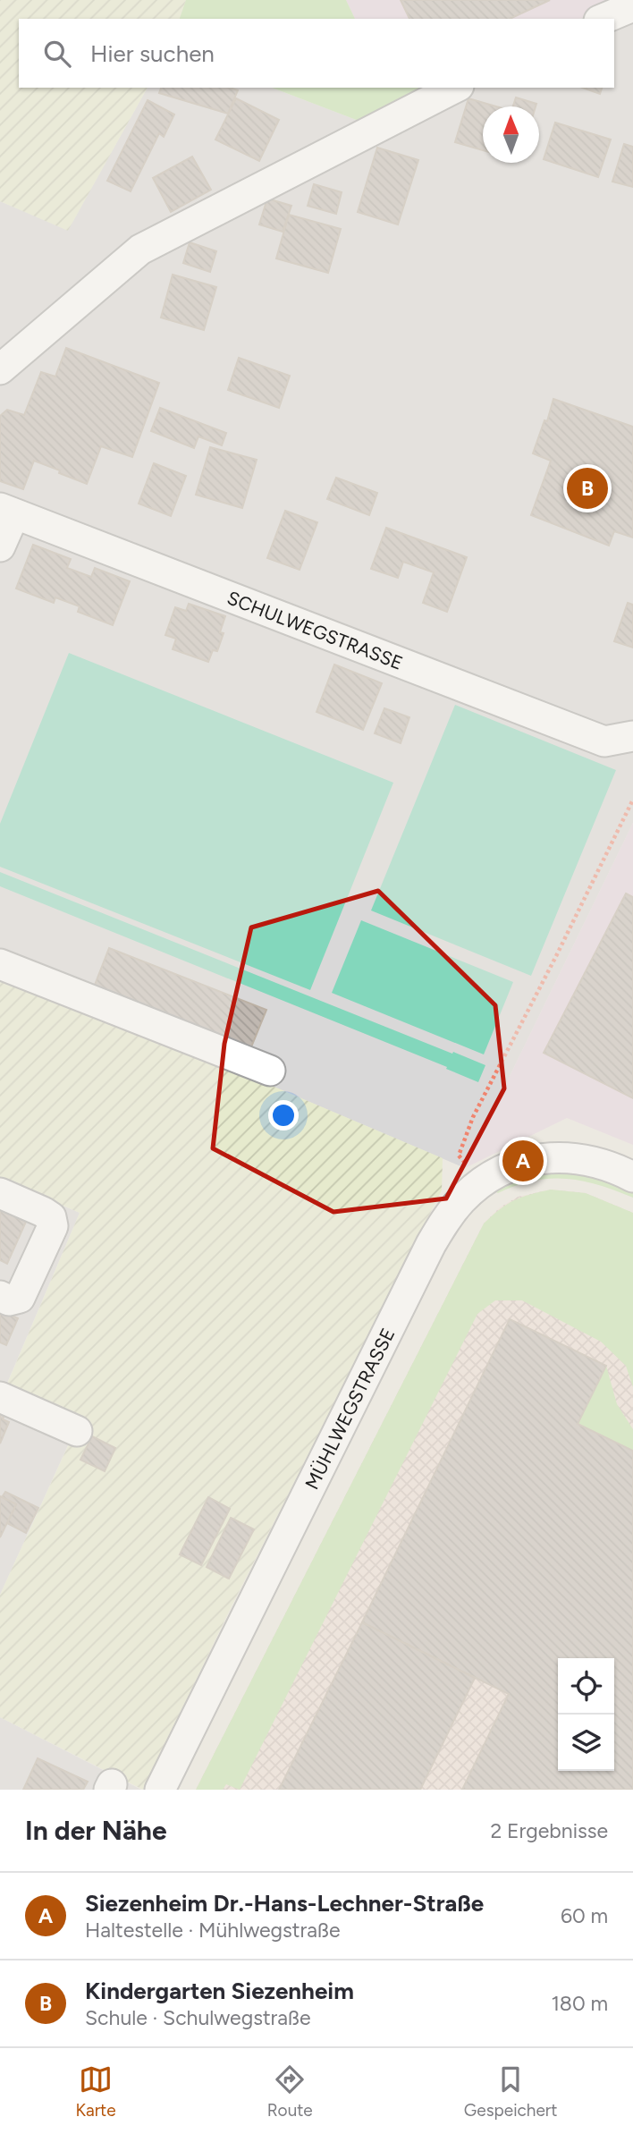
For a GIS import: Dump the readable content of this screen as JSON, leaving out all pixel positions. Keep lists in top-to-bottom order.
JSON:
{
  "streets": {
    "street": ["SCHULWEGSTRASSE", "MÜHLWEGSTRASSE"]
  },
  "north": "top",
  "page": {
    "search": "Hier suchen",
    "pins": ["B", "A"],
    "heading": ["In der Nähe", "2 Ergebnisse"],
    "list": [
      {
        "mark": "A",
        "name": "Siezenheim Dr.-Hans-Lechner-Straße",
        "note": "Haltestelle · Mühlwegstraße",
        "value": "60 m"
      },
      {
        "mark": "B",
        "name": "Kindergarten Siezenheim",
        "note": "Schule · Schulwegstraße",
        "value": "180 m"
      }
    ],
    "nav": ["Karte", "Route", "Gespeichert"]
  }
}
